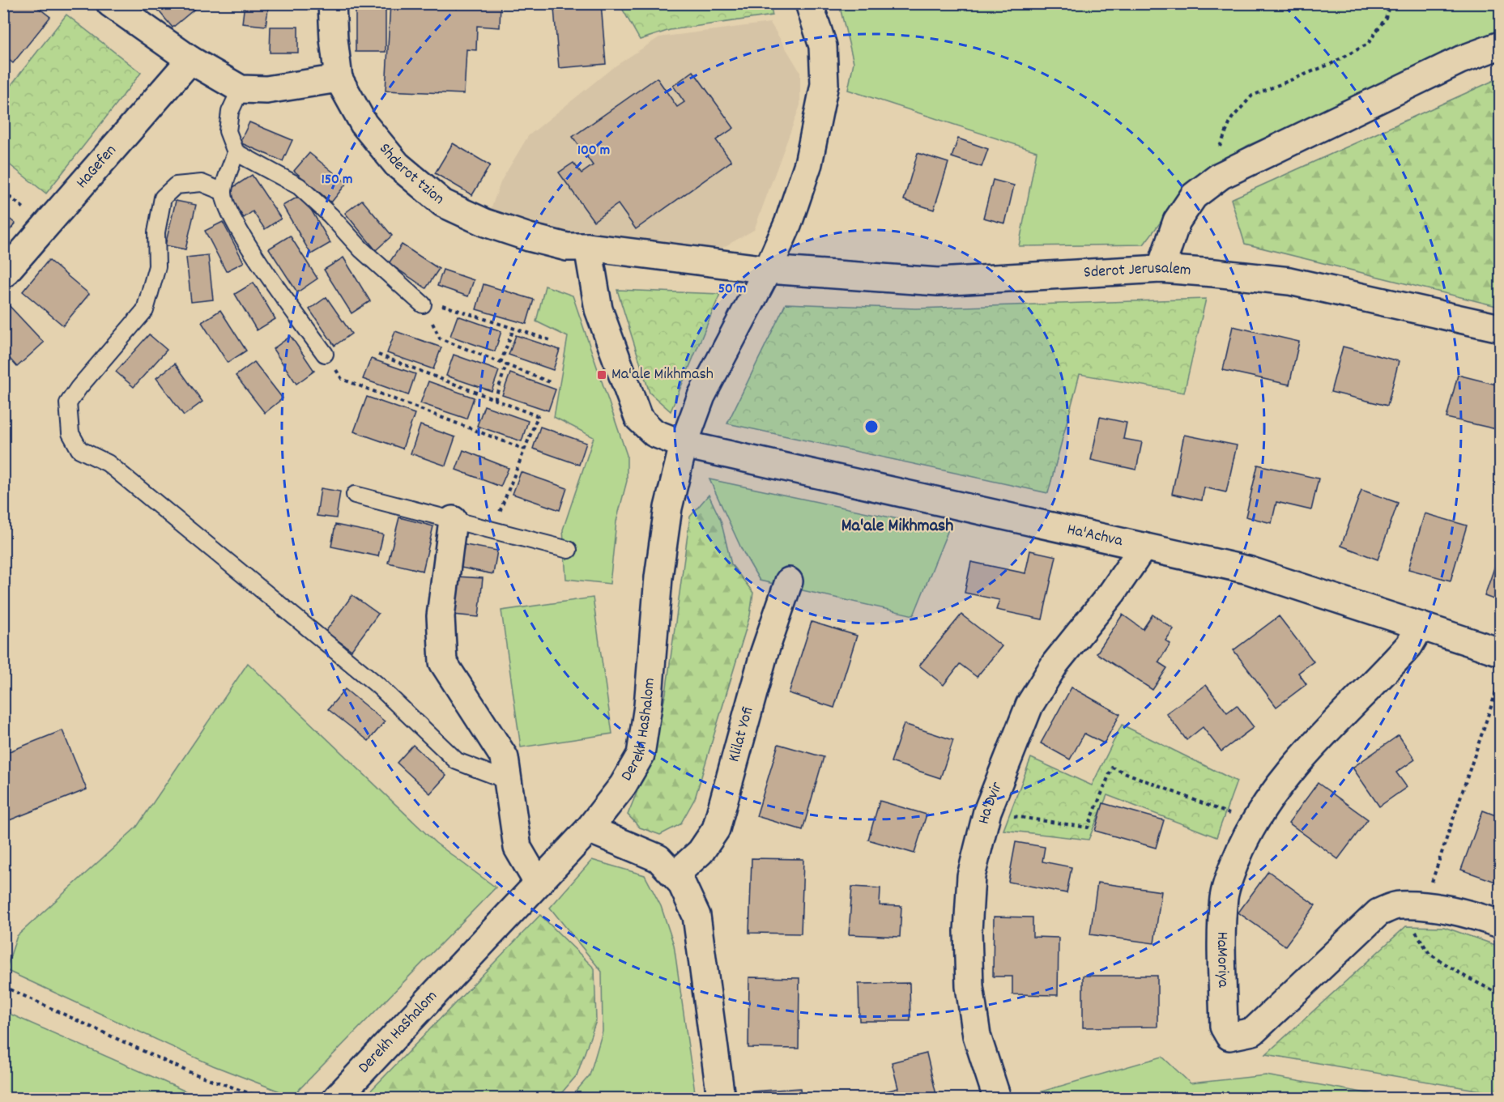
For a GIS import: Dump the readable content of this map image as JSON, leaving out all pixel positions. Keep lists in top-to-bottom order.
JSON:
{
  "streets": {
    "street": [
      "HaGefen",
      "Shderot tzion",
      "Sderot Jerusalem",
      "Ha'Achva",
      "Derekh HaShalom",
      "Klilat Yofi",
      "Ha'Dvir",
      "HaMoriya"
    ]
  },
  "crossings": [
    ["Shderot tzion", "Sderot Jerusalem"],
    ["Shderot tzion", "Ha'Achva"],
    ["Shderot tzion", "Derekh HaShalom"],
    ["Sderot Jerusalem", "Derekh HaShalom"],
    ["Ha'Achva", "Derekh HaShalom"],
    ["Ha'Achva", "Ha'Dvir"],
    ["Ha'Achva", "HaMoriya"]
  ],
  "districts": ["Ma'ale Mikhmash"],
  "places": {
    "transit": ["Ma'ale Mikhmash"]
  },
  "rings": ["100 m", "150 m", "50 m"]
}
